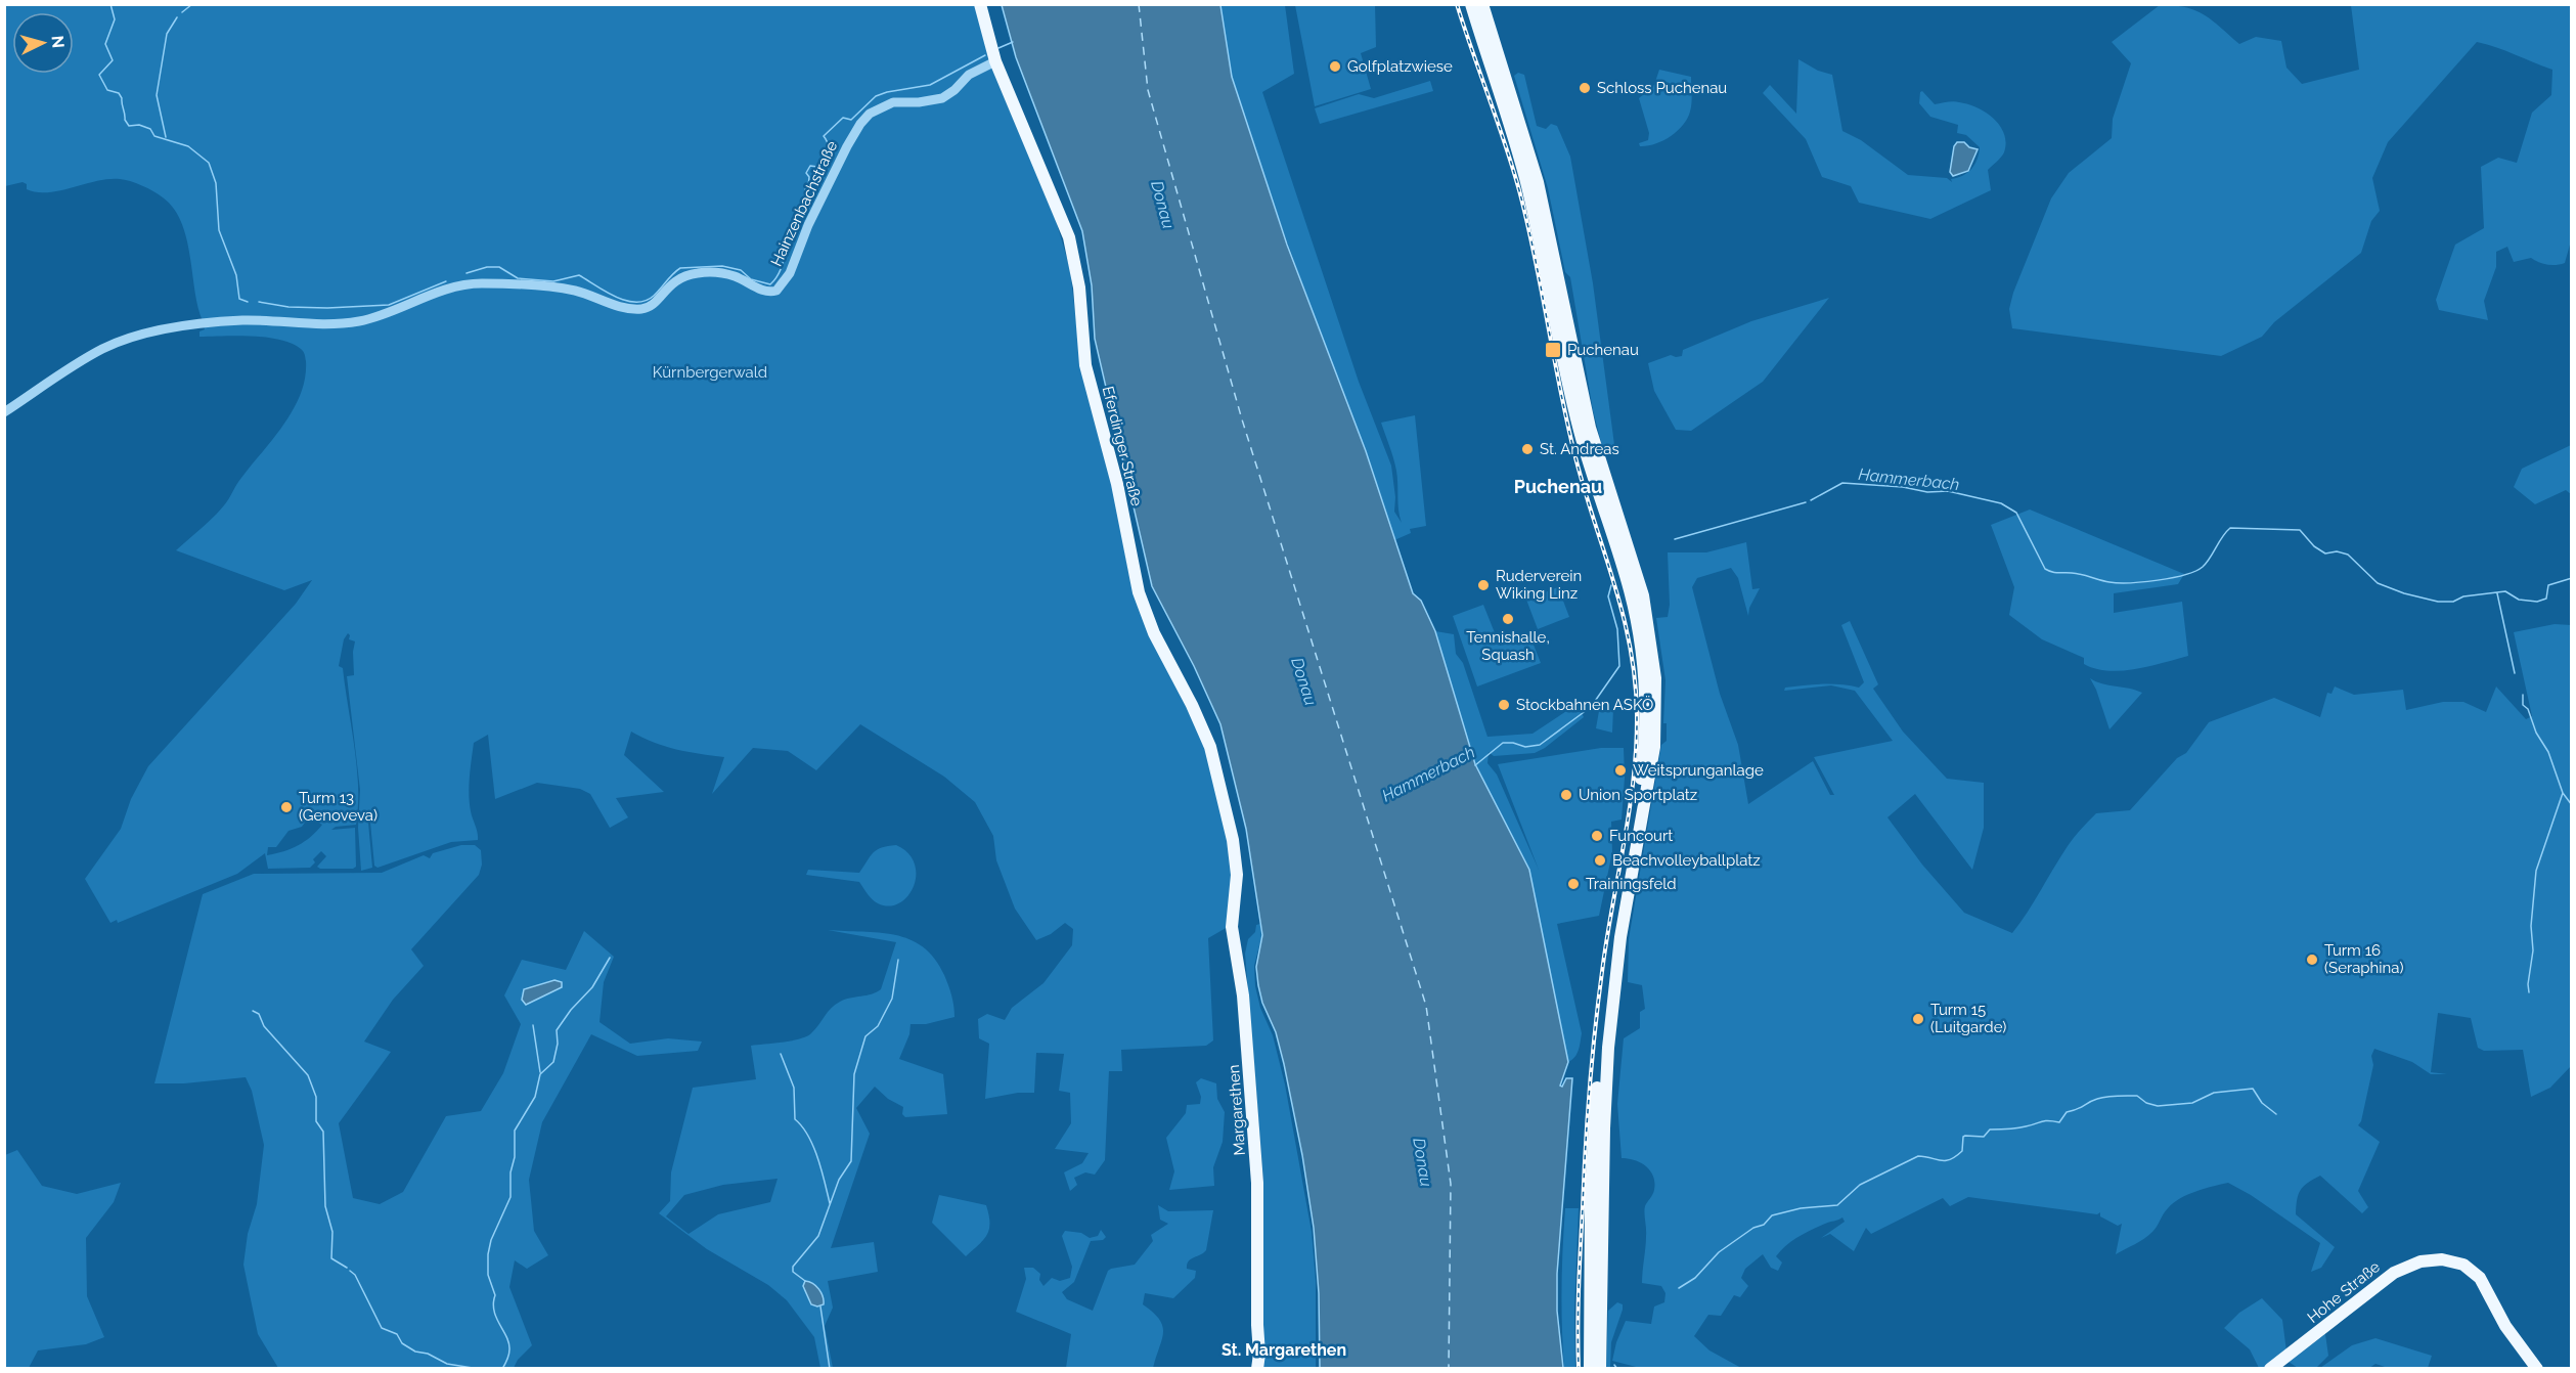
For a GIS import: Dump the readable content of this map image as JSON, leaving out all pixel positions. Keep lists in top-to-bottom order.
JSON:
{
  "streets": {
    "main road": ["Eferdinger Straße", "Margarethen", "Hohe Straße"],
    "street": ["Hainzenbachstraße"]
  },
  "crossings": [
    ["Hainzenbachstraße", "Eferdinger Straße"],
    ["Eferdinger Straße", "Margarethen"]
  ],
  "districts": ["Puchenau", "St. Margarethen"],
  "water": ["Donau", "Hammerbach"],
  "parks": ["Kürnbergerwald"],
  "places": {
    "other": [
      "Golfplatzwiese",
      "Schloss Puchenau",
      "St. Andreas",
      "Ruderverein Wiking Linz",
      "Tennishalle, Squash",
      "Stockbahnen ASKÖ",
      "Weitsprunganlage",
      "Union Sportplatz",
      "Turm 13 (Genoveva)",
      "Funcourt",
      "Beachvolleyballplatz",
      "Trainingsfeld",
      "Turm 16 (Seraphina)",
      "Turm 15 (Luitgarde)"
    ],
    "transit": ["Puchenau"]
  },
  "north": "right"
}
